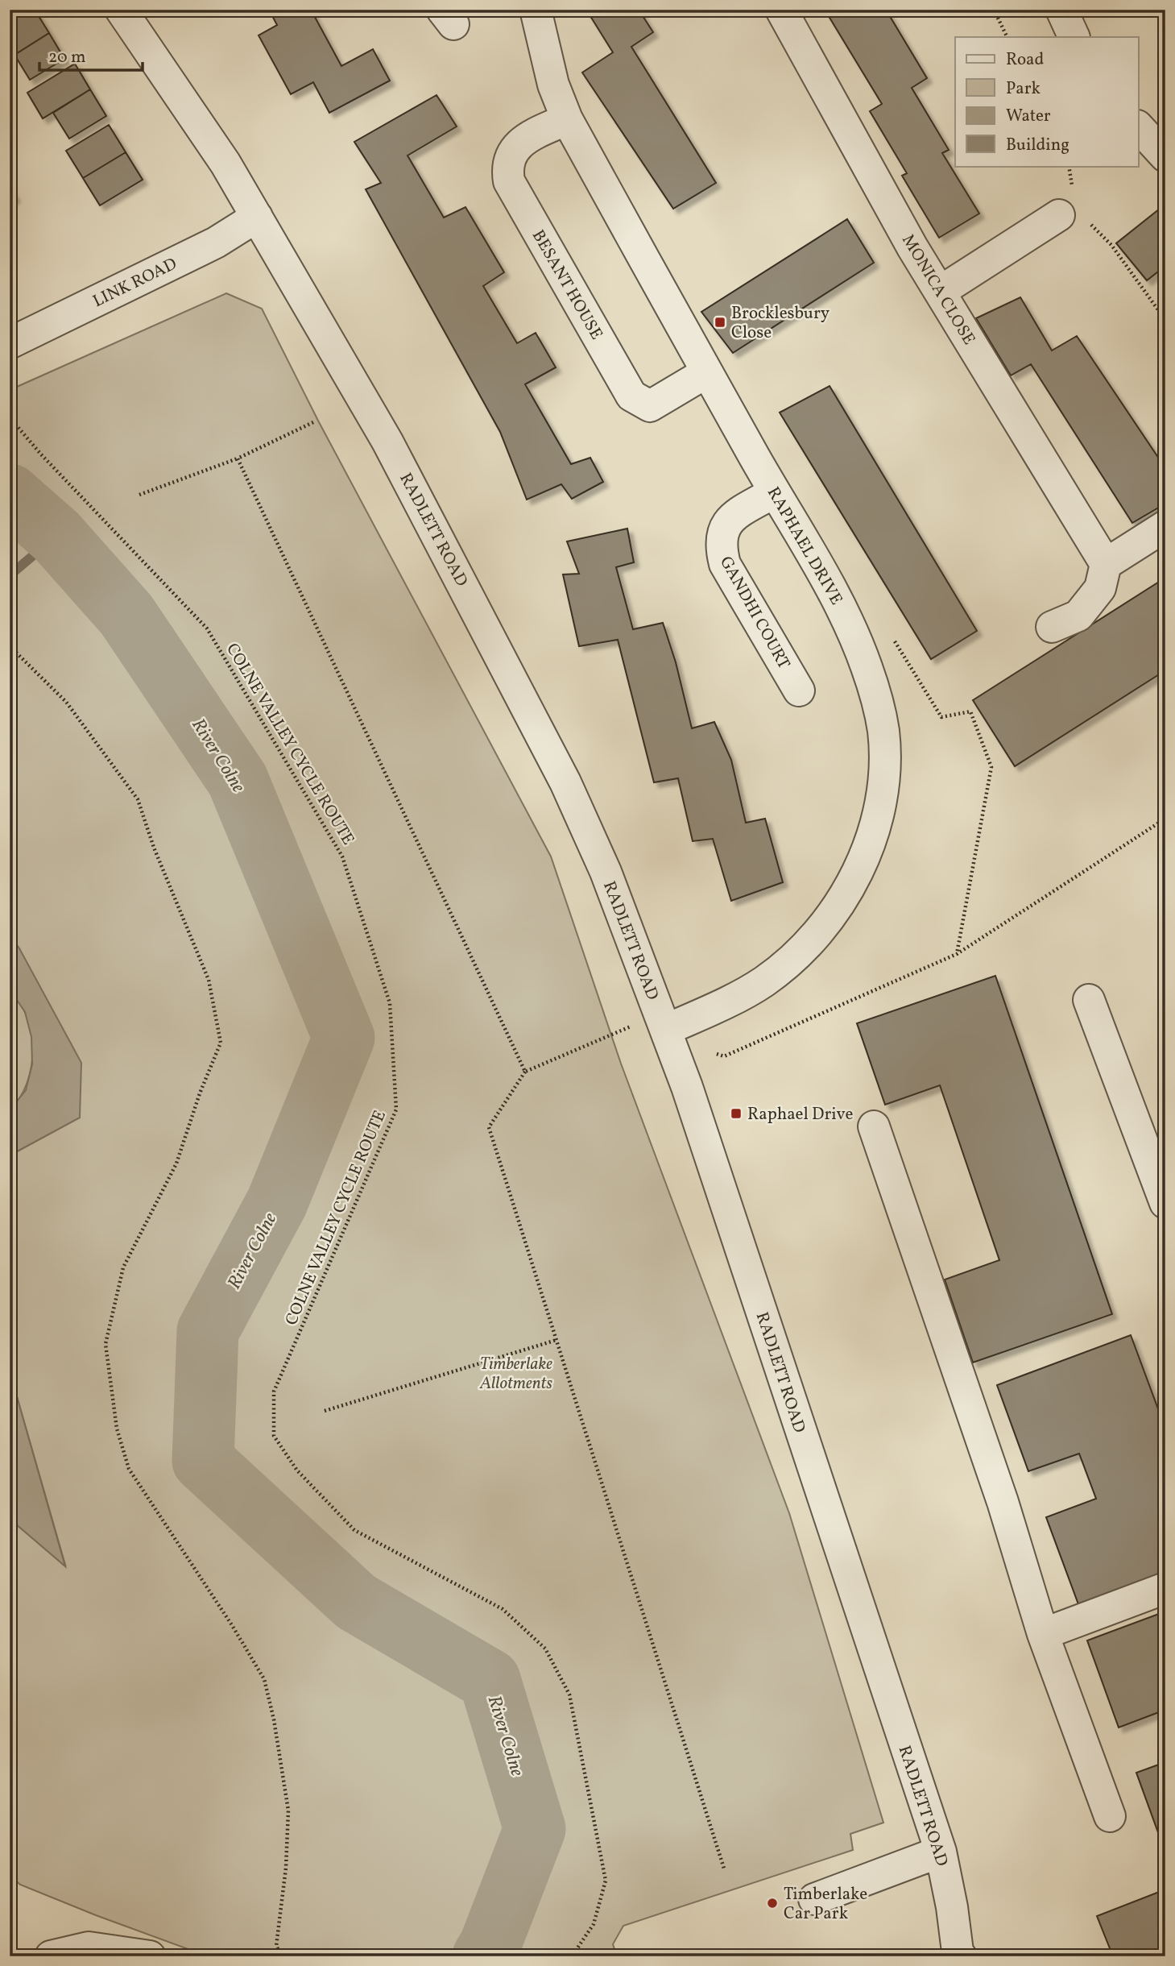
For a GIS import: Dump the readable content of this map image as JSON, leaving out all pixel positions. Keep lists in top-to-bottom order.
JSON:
{
  "streets": {
    "street": [
      "LINK ROAD",
      "BESANT HOUSE",
      "MONICA CLOSE",
      "RADLETT ROAD",
      "RAPHAEL DRIVE",
      "GANDHI COURT"
    ],
    "path": ["COLNE VALLEY CYCLE ROUTE"]
  },
  "crossings": [
    ["LINK ROAD", "RADLETT ROAD"],
    ["BESANT HOUSE", "RAPHAEL DRIVE"],
    ["RADLETT ROAD", "RAPHAEL DRIVE"],
    ["RAPHAEL DRIVE", "GANDHI COURT"]
  ],
  "water": ["River Colne"],
  "parks": ["Timberlake Allotments"],
  "places": {
    "transit": ["Brocklesbury Close", "Raphael Drive"],
    "other": ["Timberlake Car Park"]
  },
  "legend": [
    "Road",
    "Park",
    "Water",
    "Building"
  ],
  "scale_bar": "20 m"
}
